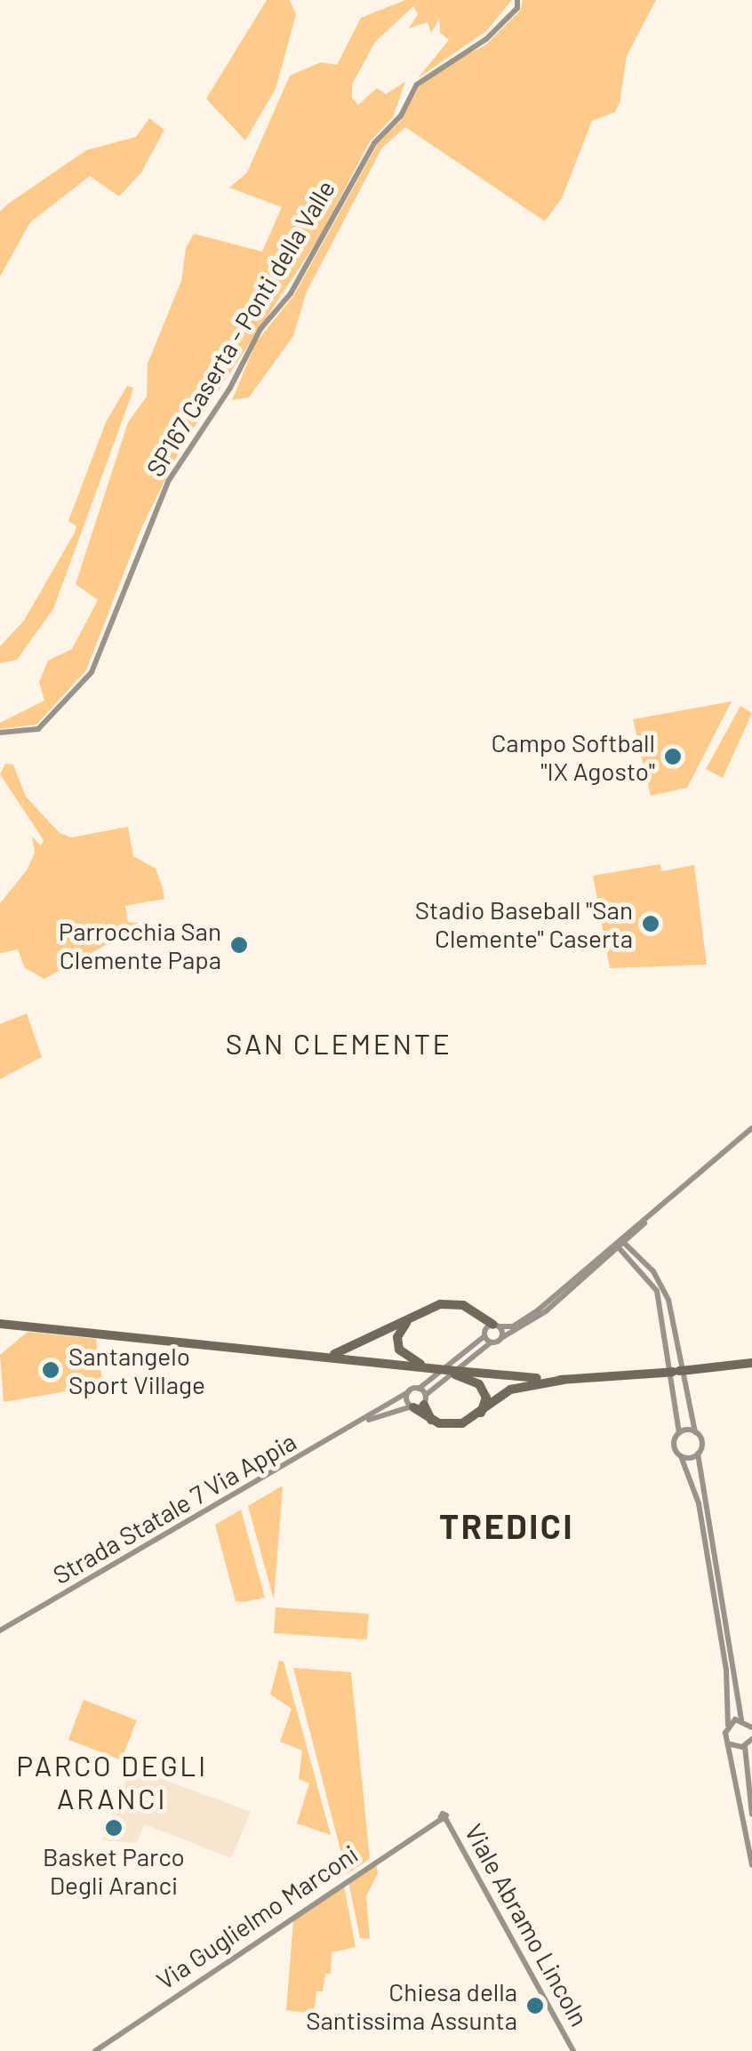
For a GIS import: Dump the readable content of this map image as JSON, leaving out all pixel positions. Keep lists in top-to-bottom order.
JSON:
{
  "streets": {
    "main road": [
      "SP167 Caserta - Ponti della Valle",
      "Strada Statale 7 Via Appia",
      "Via Guglielmo Marconi",
      "Viale Abramo Lincoln"
    ]
  },
  "crossings": [
    ["Via Guglielmo Marconi", "Viale Abramo Lincoln"]
  ],
  "districts": ["SAN CLEMENTE", "TREDICI", "PARCO DEGLI ARANCI"],
  "places": [
    "Campo Softball \"IX Agosto\"",
    "Stadio Baseball \"San Clemente\" Caserta",
    "Parrocchia San Clemente Papa",
    "Santangelo Sport Village",
    "Basket Parco Degli Aranci",
    "Chiesa della Santissima Assunta"
  ]
}
